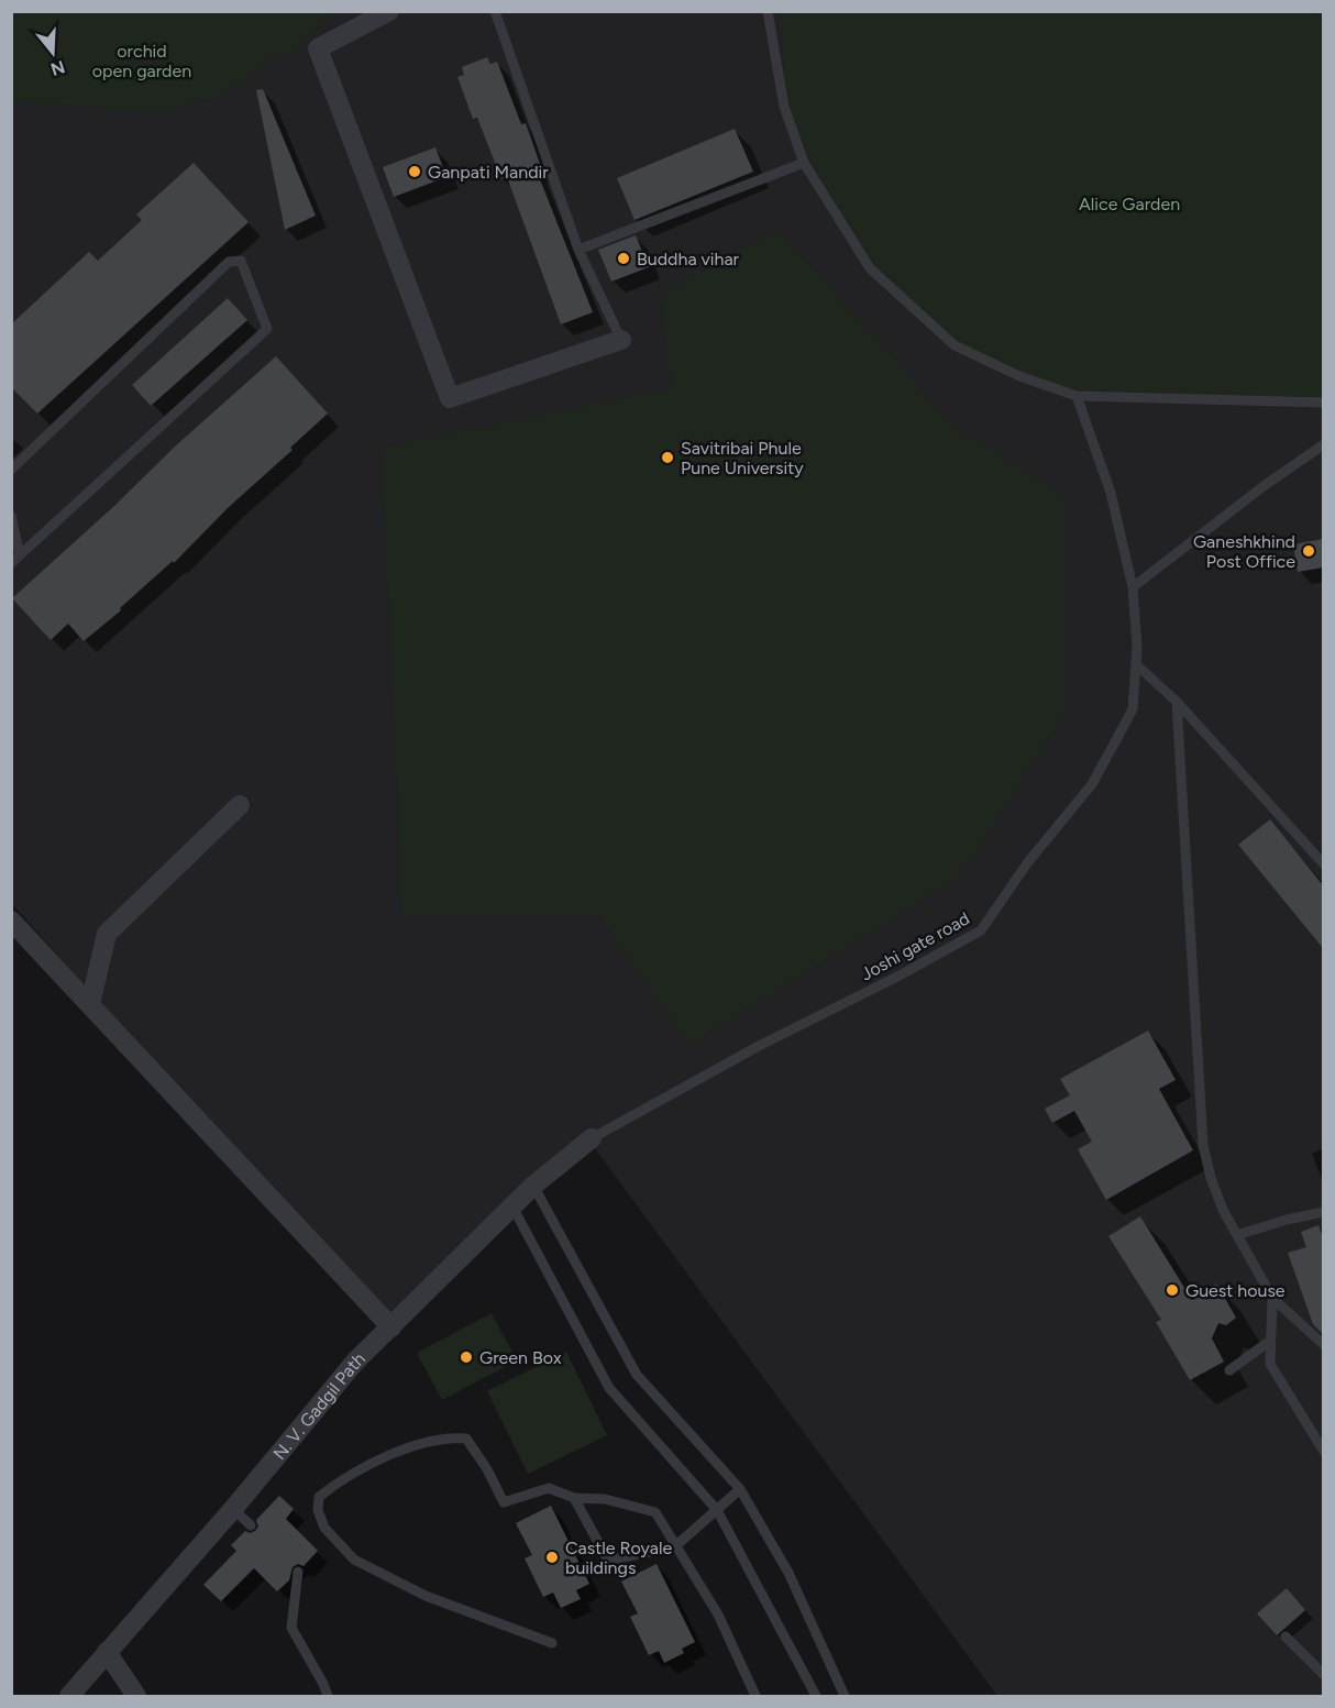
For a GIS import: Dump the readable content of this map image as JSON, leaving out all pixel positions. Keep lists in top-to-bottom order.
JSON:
{
  "streets": {
    "street": ["N. V. Gadgil Path"],
    "lane": ["Joshi gate road"]
  },
  "crossings": [
    ["Joshi gate road", "N. V. Gadgil Path"]
  ],
  "parks": ["orchid open garden", "Alice Garden"],
  "places": [
    "Ganpati Mandir",
    "Buddha vihar",
    "Savitribai Phule Pune University",
    "Ganeshkhind Post Office",
    "Guest house",
    "Green Box",
    "Castle Royale buildings"
  ],
  "north": "bottom"
}
